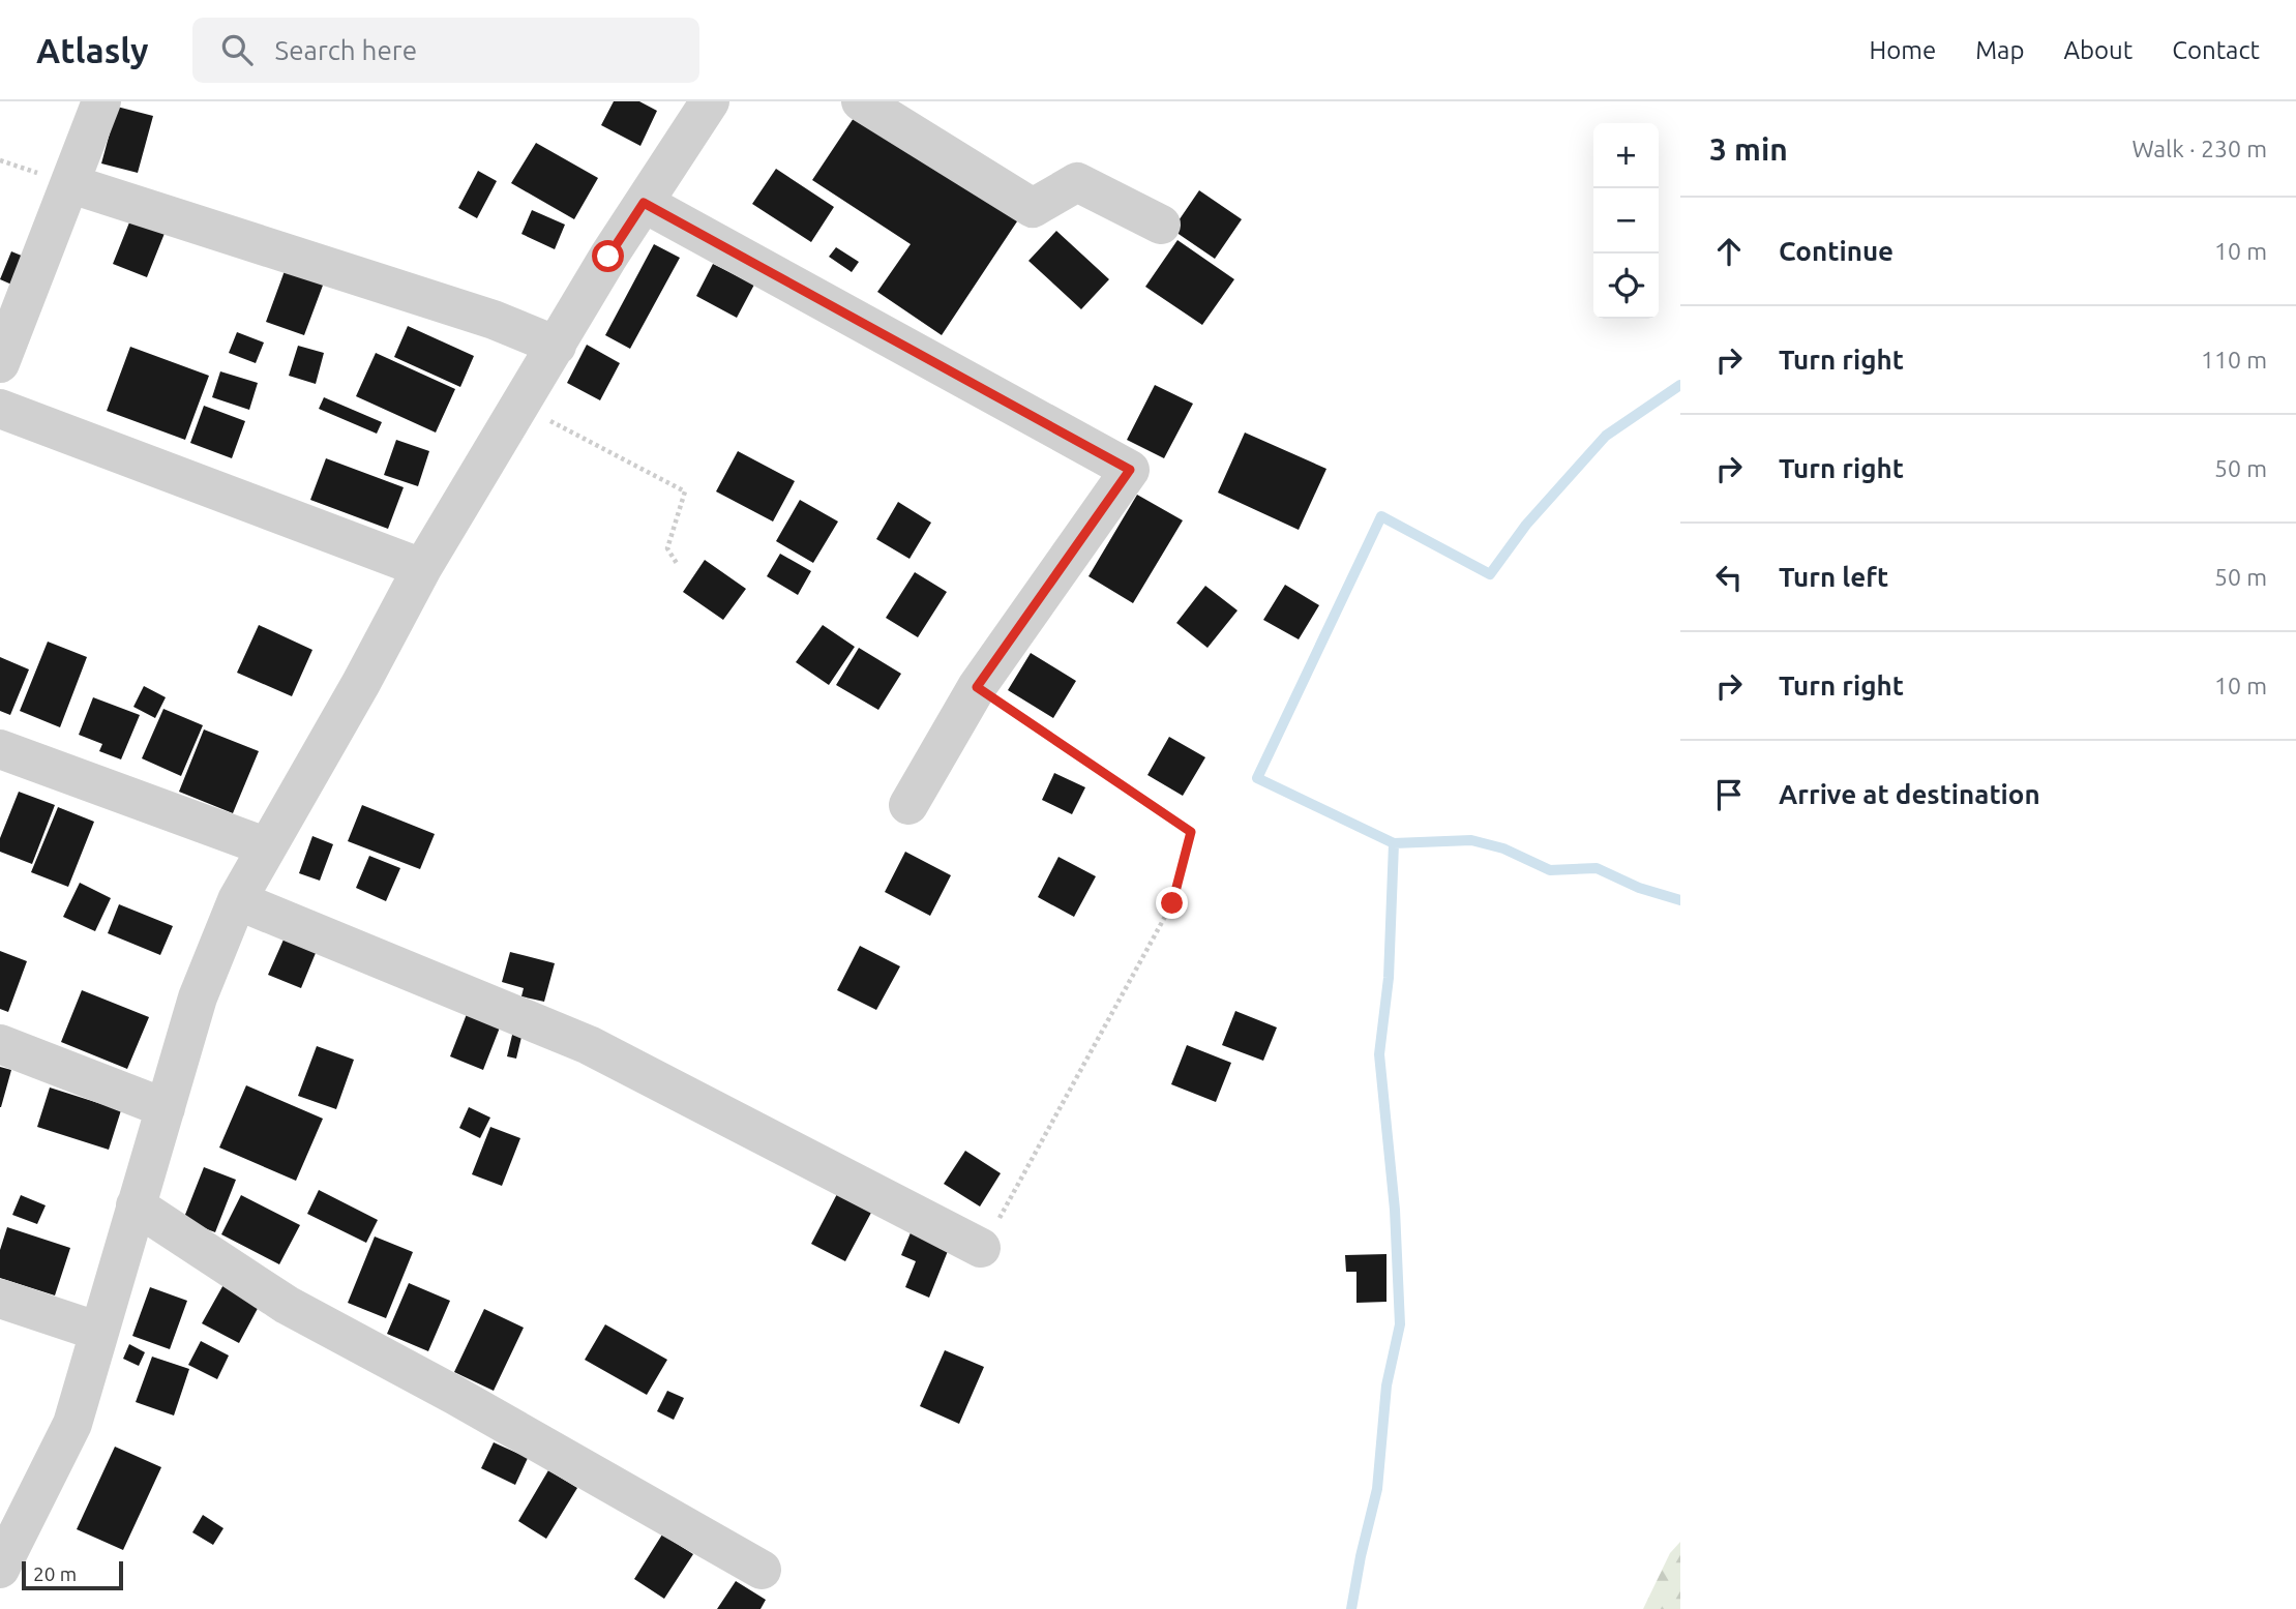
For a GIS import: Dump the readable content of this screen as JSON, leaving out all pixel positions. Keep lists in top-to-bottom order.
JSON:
{
  "scale_bar": "20 m",
  "page": {
    "header": "Atlasly",
    "search": "Search here",
    "nav": [
      "Home",
      "Map",
      "About",
      "Contact"
    ],
    "heading": ["3 min", "Walk · 230 m"],
    "map_buttons": ["+", "−"],
    "list": [
      ["Continue", "10 m"],
      ["Turn right", "110 m"],
      ["Turn right", "50 m"],
      ["Turn left", "50 m"],
      ["Turn right", "10 m"],
      "Arrive at destination"
    ],
    "scale": "20 m"
  }
}
